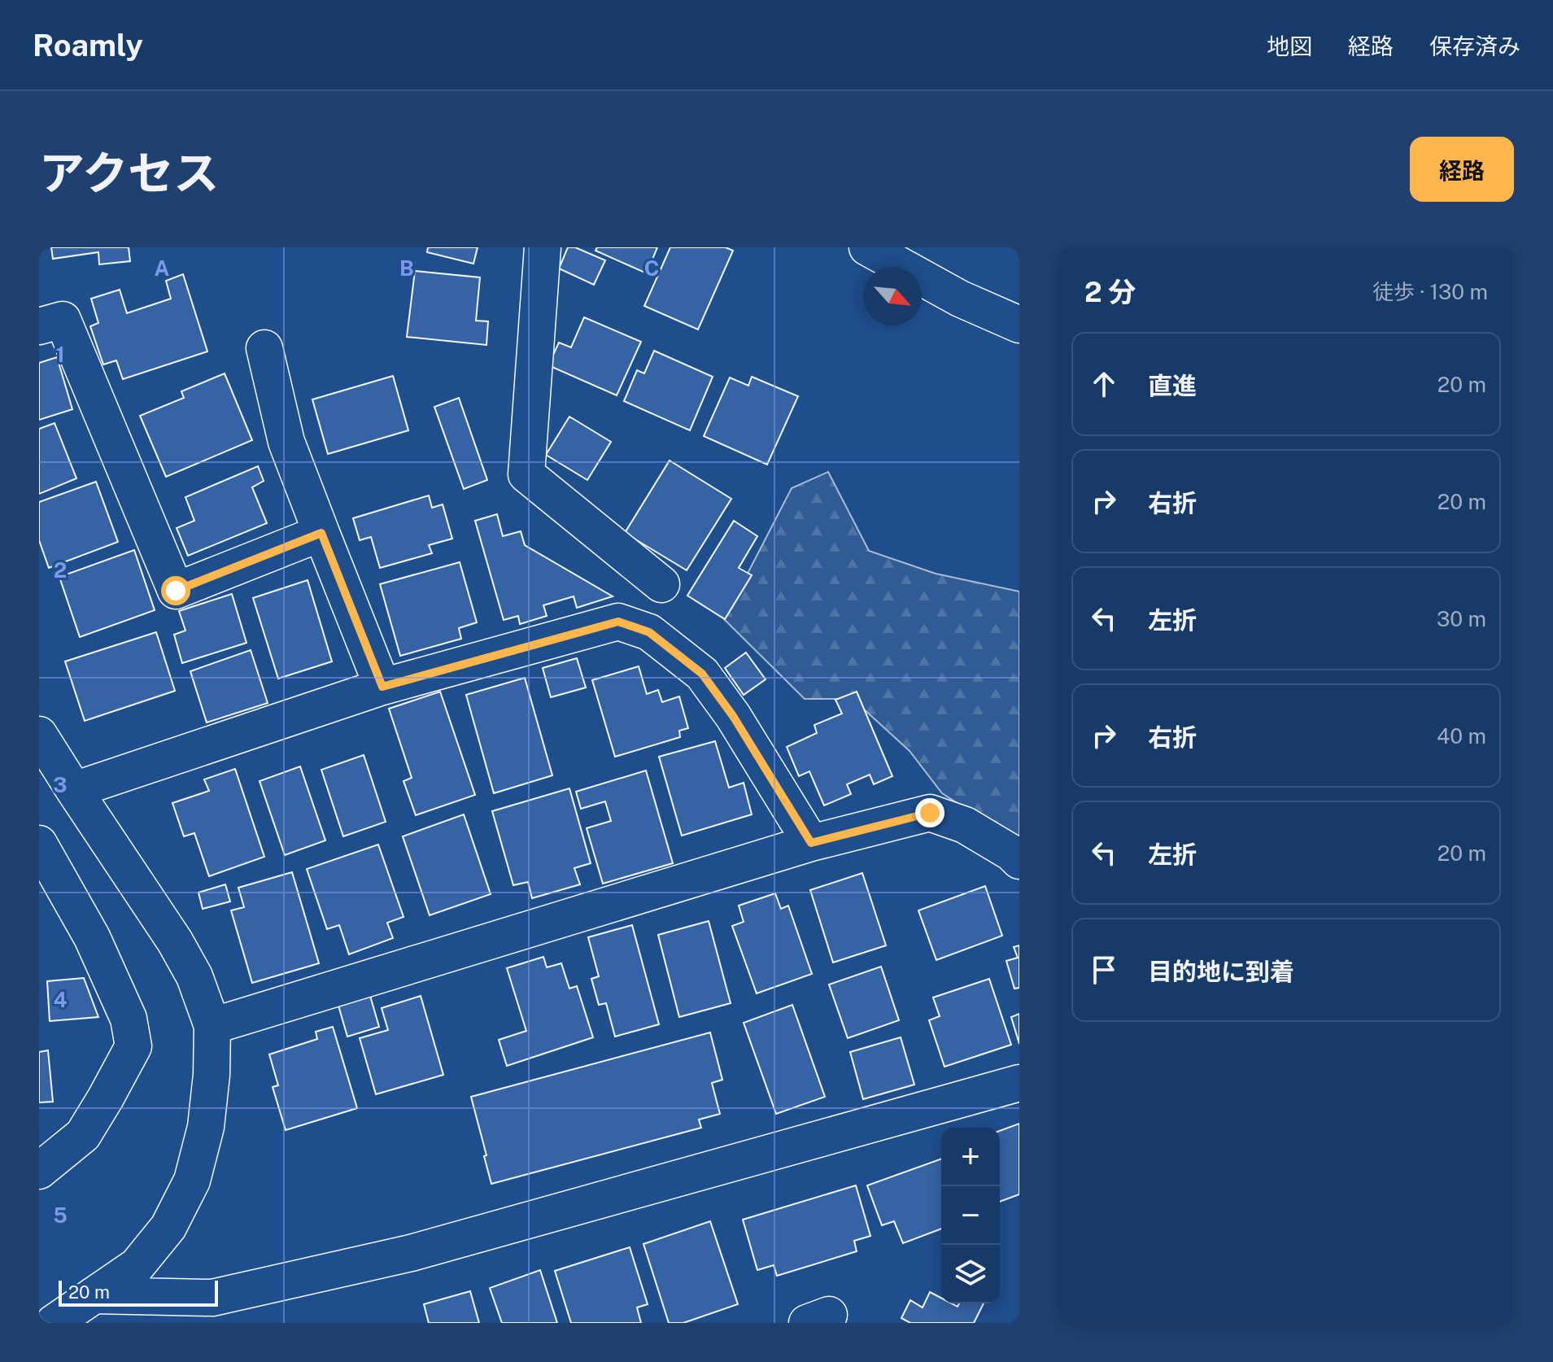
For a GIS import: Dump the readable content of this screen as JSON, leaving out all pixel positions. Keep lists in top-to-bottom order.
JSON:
{
  "scale_bar": "20 m",
  "north": "bottom right",
  "page": {
    "header": "Roamly",
    "nav": ["地図", "経路", "保存済み"],
    "title": "アクセス",
    "buttons": "経路",
    "heading": ["2 分", "徒歩 · 130 m"],
    "list": [
      ["直進", "20 m"],
      ["右折", "20 m"],
      ["左折", "30 m"],
      ["右折", "40 m"],
      ["左折", "20 m"],
      "目的地に到着"
    ],
    "map_buttons": ["+", "−"],
    "scale": "20 m"
  },
  "grid": {
    "columns": ["A", "B", "C"],
    "rows": [
      "1",
      "2",
      "3",
      "4",
      "5"
    ]
  }
}
